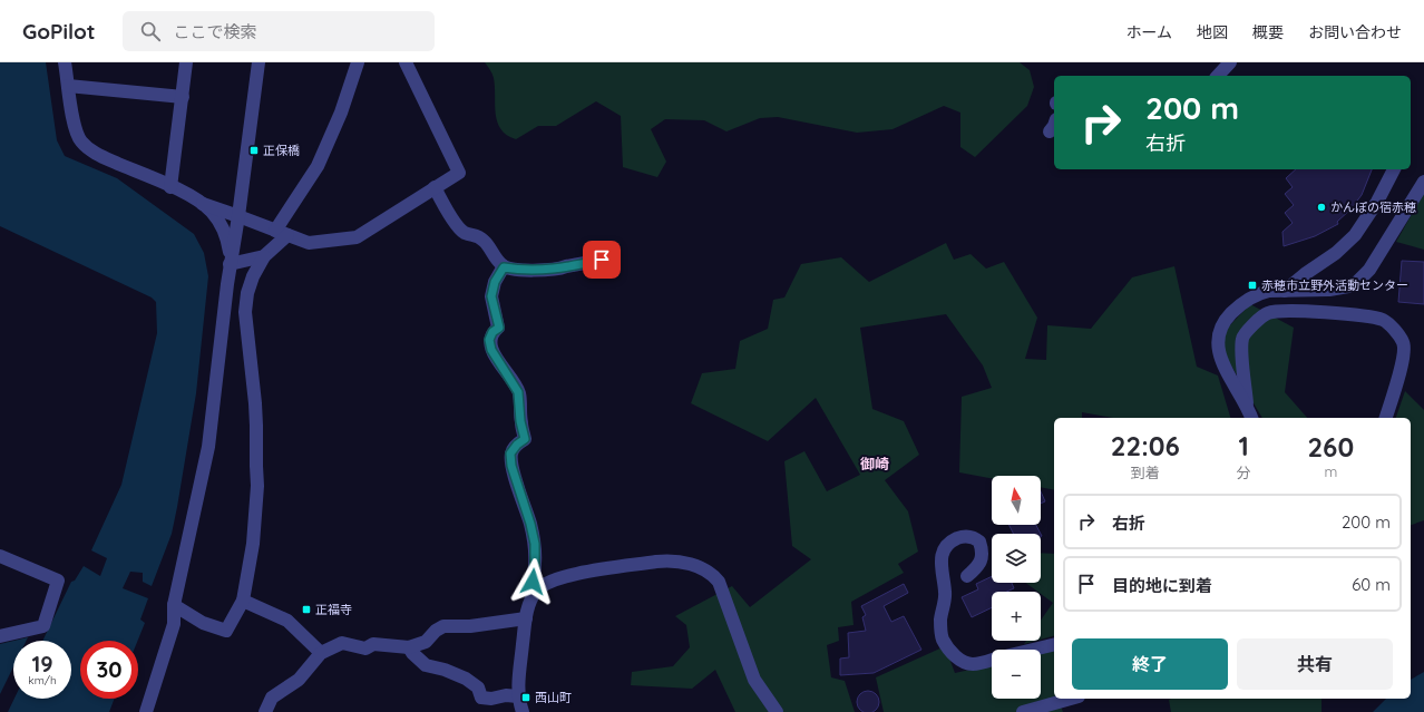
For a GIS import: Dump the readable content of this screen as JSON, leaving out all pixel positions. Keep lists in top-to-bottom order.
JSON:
{
  "districts": ["御崎"],
  "places": {
    "transit": [
      "正保橋",
      "赤穂市立野外活動センター",
      "正福寺",
      "西山町"
    ],
    "other": ["かんぽの宿赤穂"]
  },
  "north": "top",
  "page": {
    "header": "GoPilot",
    "search": "ここで検索",
    "nav": [
      "ホーム",
      "地図",
      "概要",
      "お問い合わせ"
    ],
    "turn": ["200 m", "右折"],
    "eta": [
      "22:06",
      "到着",
      "1",
      "分",
      "260",
      "m"
    ],
    "map_buttons": ["+", "−"],
    "list": [
      {
        "name": "右折",
        "value": "200 m"
      },
      {
        "name": "目的地に到着",
        "value": "60 m"
      }
    ],
    "buttons": ["終了", "共有"],
    "speed": "19 km/h",
    "limit": "30"
  }
}
